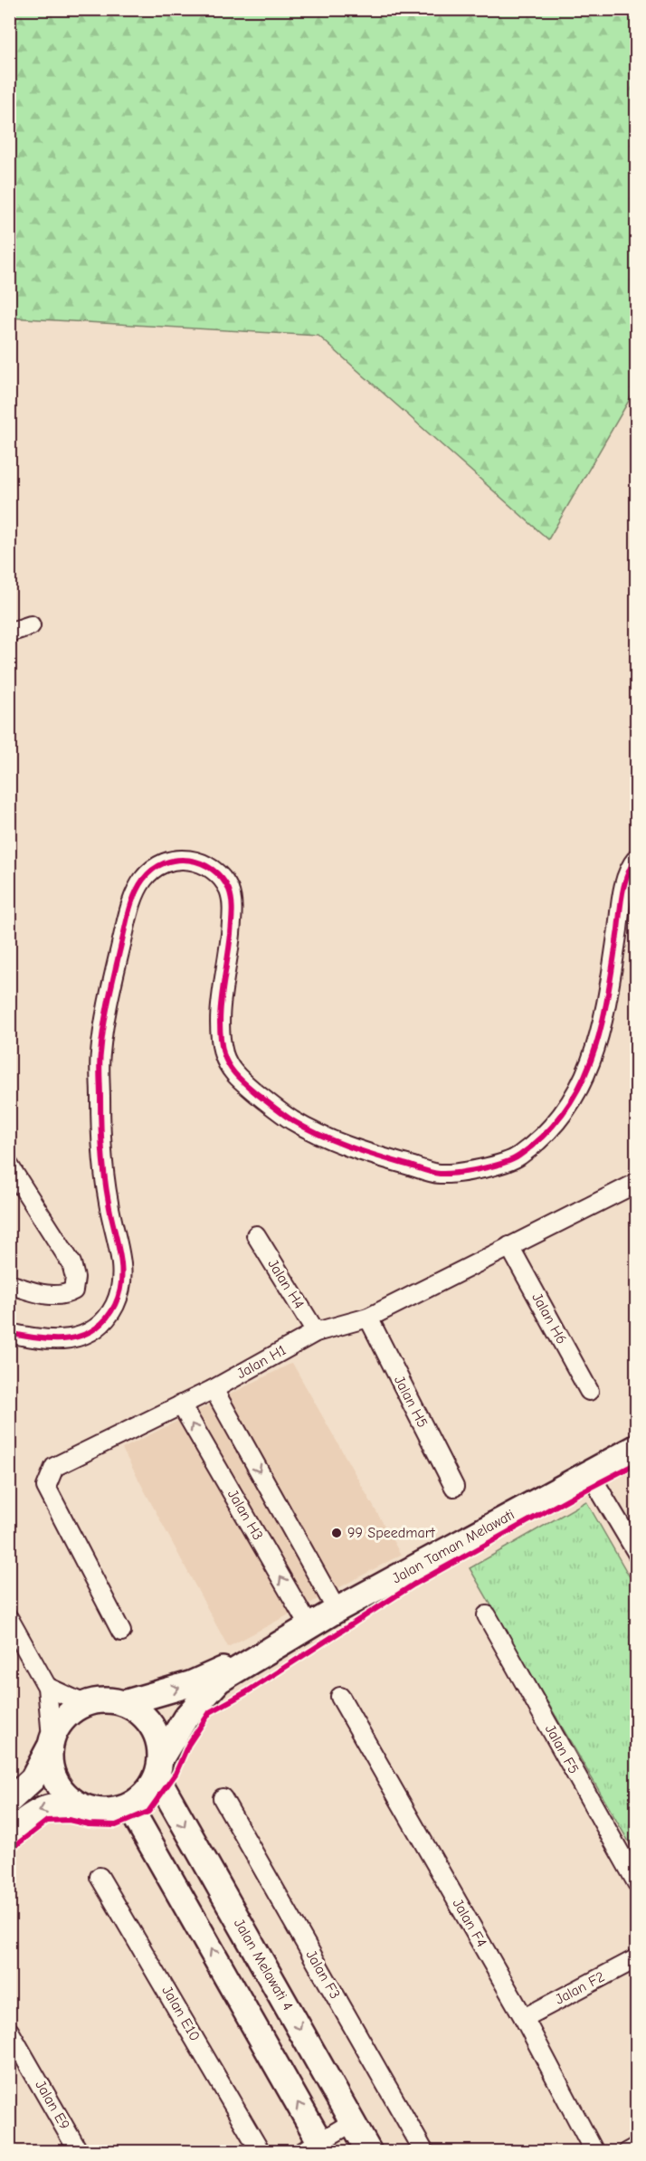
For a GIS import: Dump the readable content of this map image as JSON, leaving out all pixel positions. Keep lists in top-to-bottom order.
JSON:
{
  "streets": {
    "main road": ["Jalan Taman Melawati", "Jalan Melawati 4"],
    "street": [
      "Jalan H4",
      "Jalan H6",
      "Jalan H1",
      "Jalan H5",
      "Jalan H3",
      "Jalan F5",
      "Jalan F4",
      "Jalan F3",
      "Jalan F2",
      "Jalan E10",
      "Jalan E9"
    ]
  },
  "crossings": [
    ["Jalan H4", "Jalan H1"],
    ["Jalan H6", "Jalan H1"],
    ["Jalan H1", "Jalan H5"],
    ["Jalan H1", "Jalan H3"],
    ["Jalan H3", "Jalan Taman Melawati"],
    ["Jalan Taman Melawati", "Jalan Melawati 4"],
    ["Jalan F4", "Jalan F2"]
  ],
  "places": ["99 Speedmart"]
}
